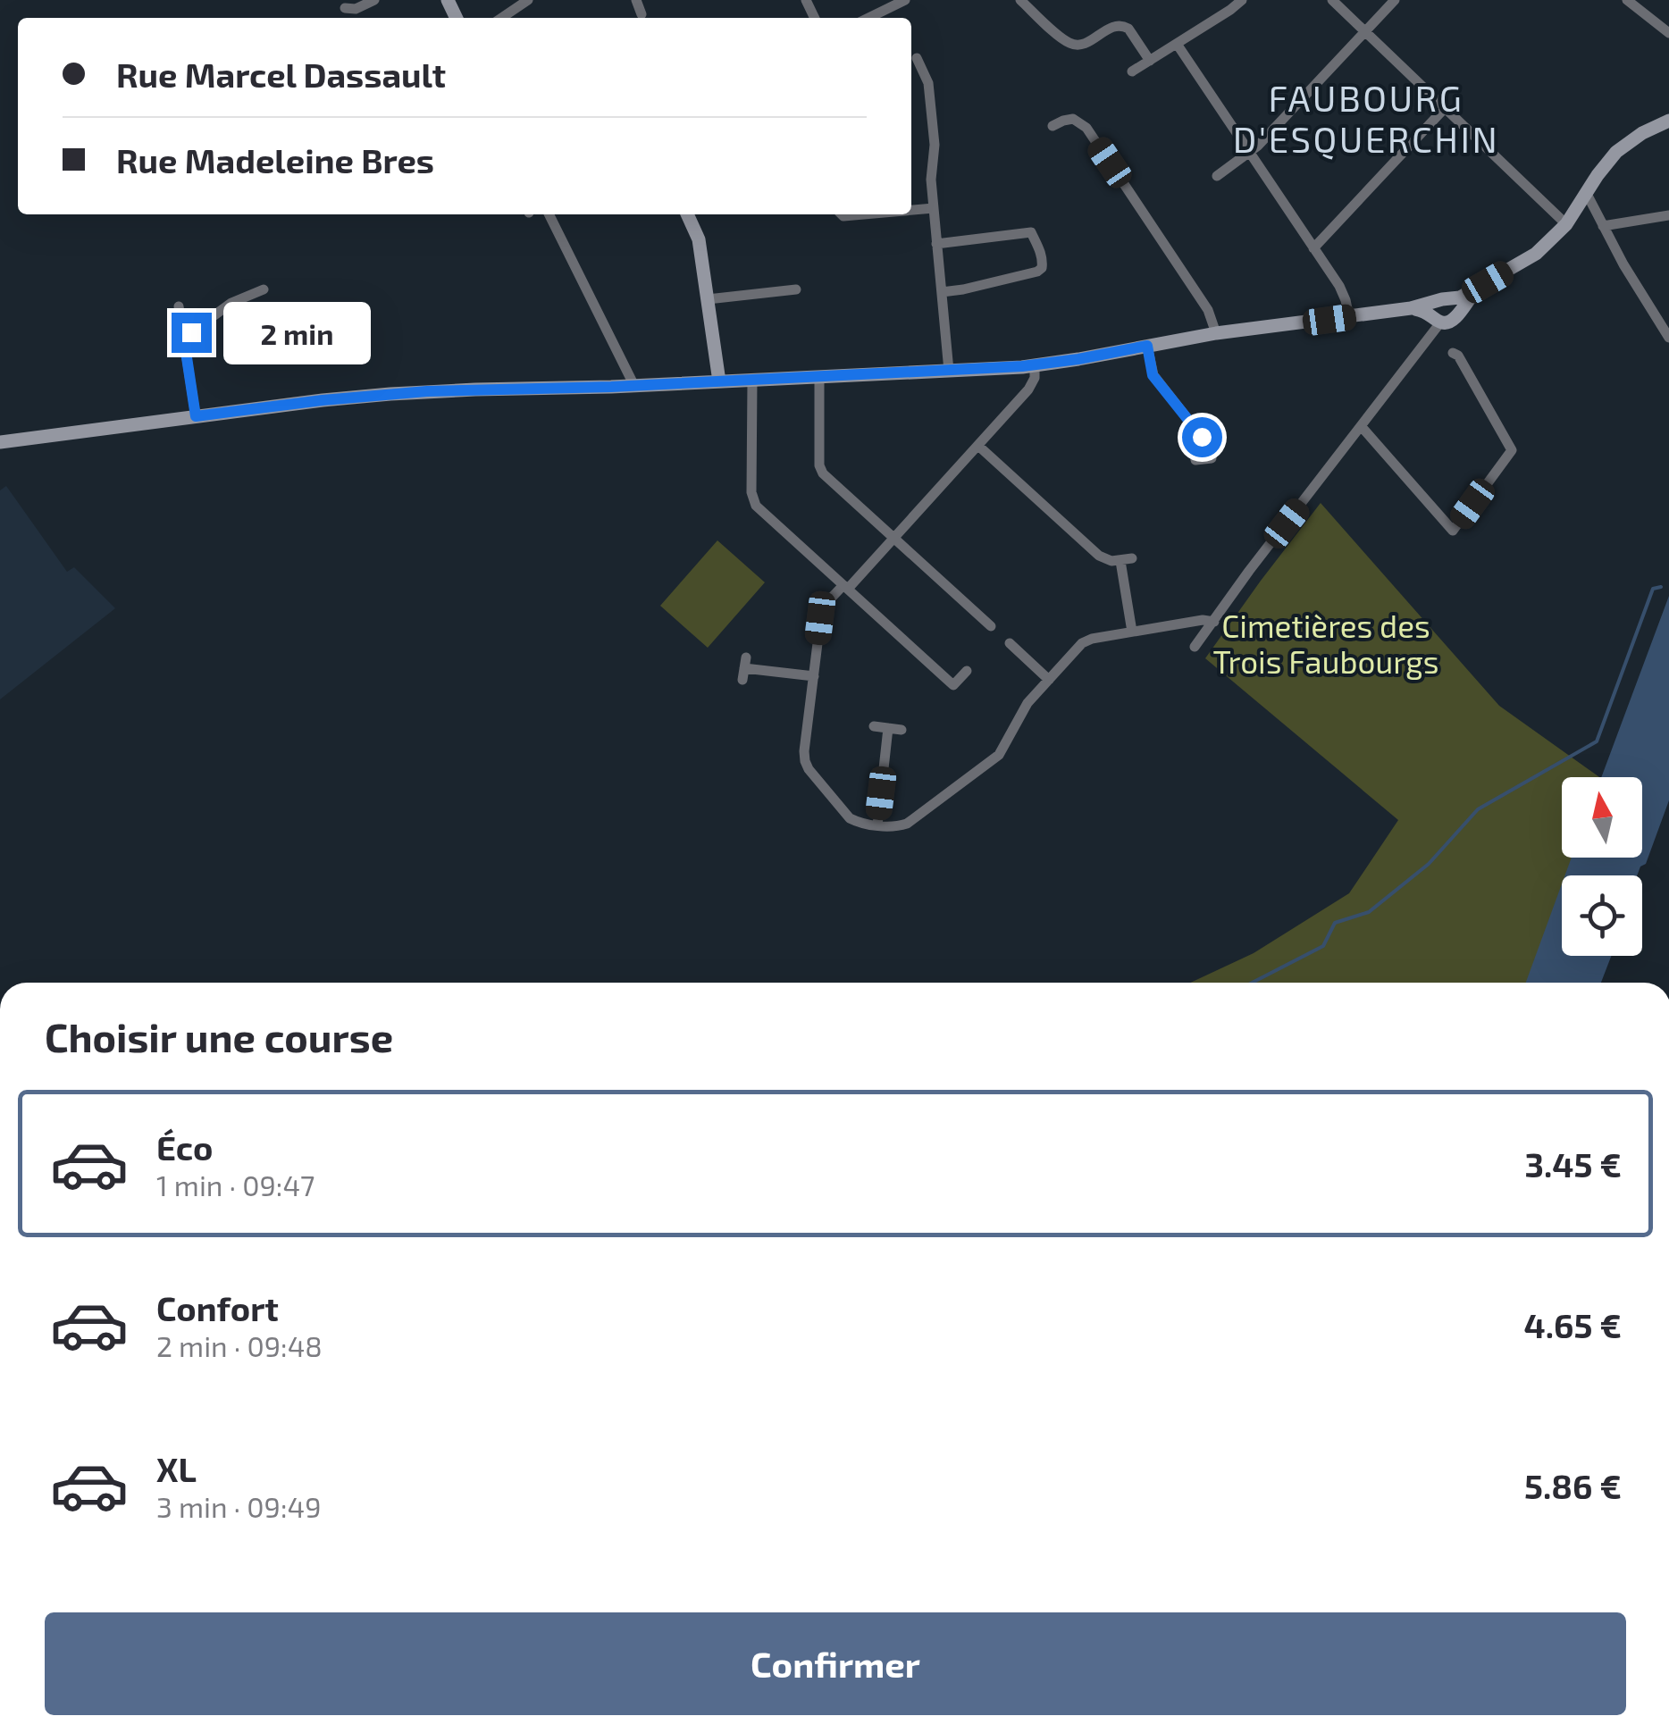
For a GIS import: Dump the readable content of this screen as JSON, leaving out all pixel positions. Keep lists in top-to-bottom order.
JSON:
{
  "districts": ["FAUBOURG D'ESQUERCHIN"],
  "parks": ["Cimetières des Trois Faubourgs"],
  "north": "top",
  "page": {
    "banner": ["Rue Marcel Dassault", "Rue Madeleine Bres"],
    "bubble": "2 min",
    "heading": "Choisir une course",
    "list": [
      {
        "name": "Éco",
        "note": "1 min · 09:47",
        "value": "3.45 €"
      },
      {
        "name": "Confort",
        "note": "2 min · 09:48",
        "value": "4.65 €"
      },
      {
        "name": "XL",
        "note": "3 min · 09:49",
        "value": "5.86 €"
      }
    ],
    "buttons": "Confirmer"
  }
}
